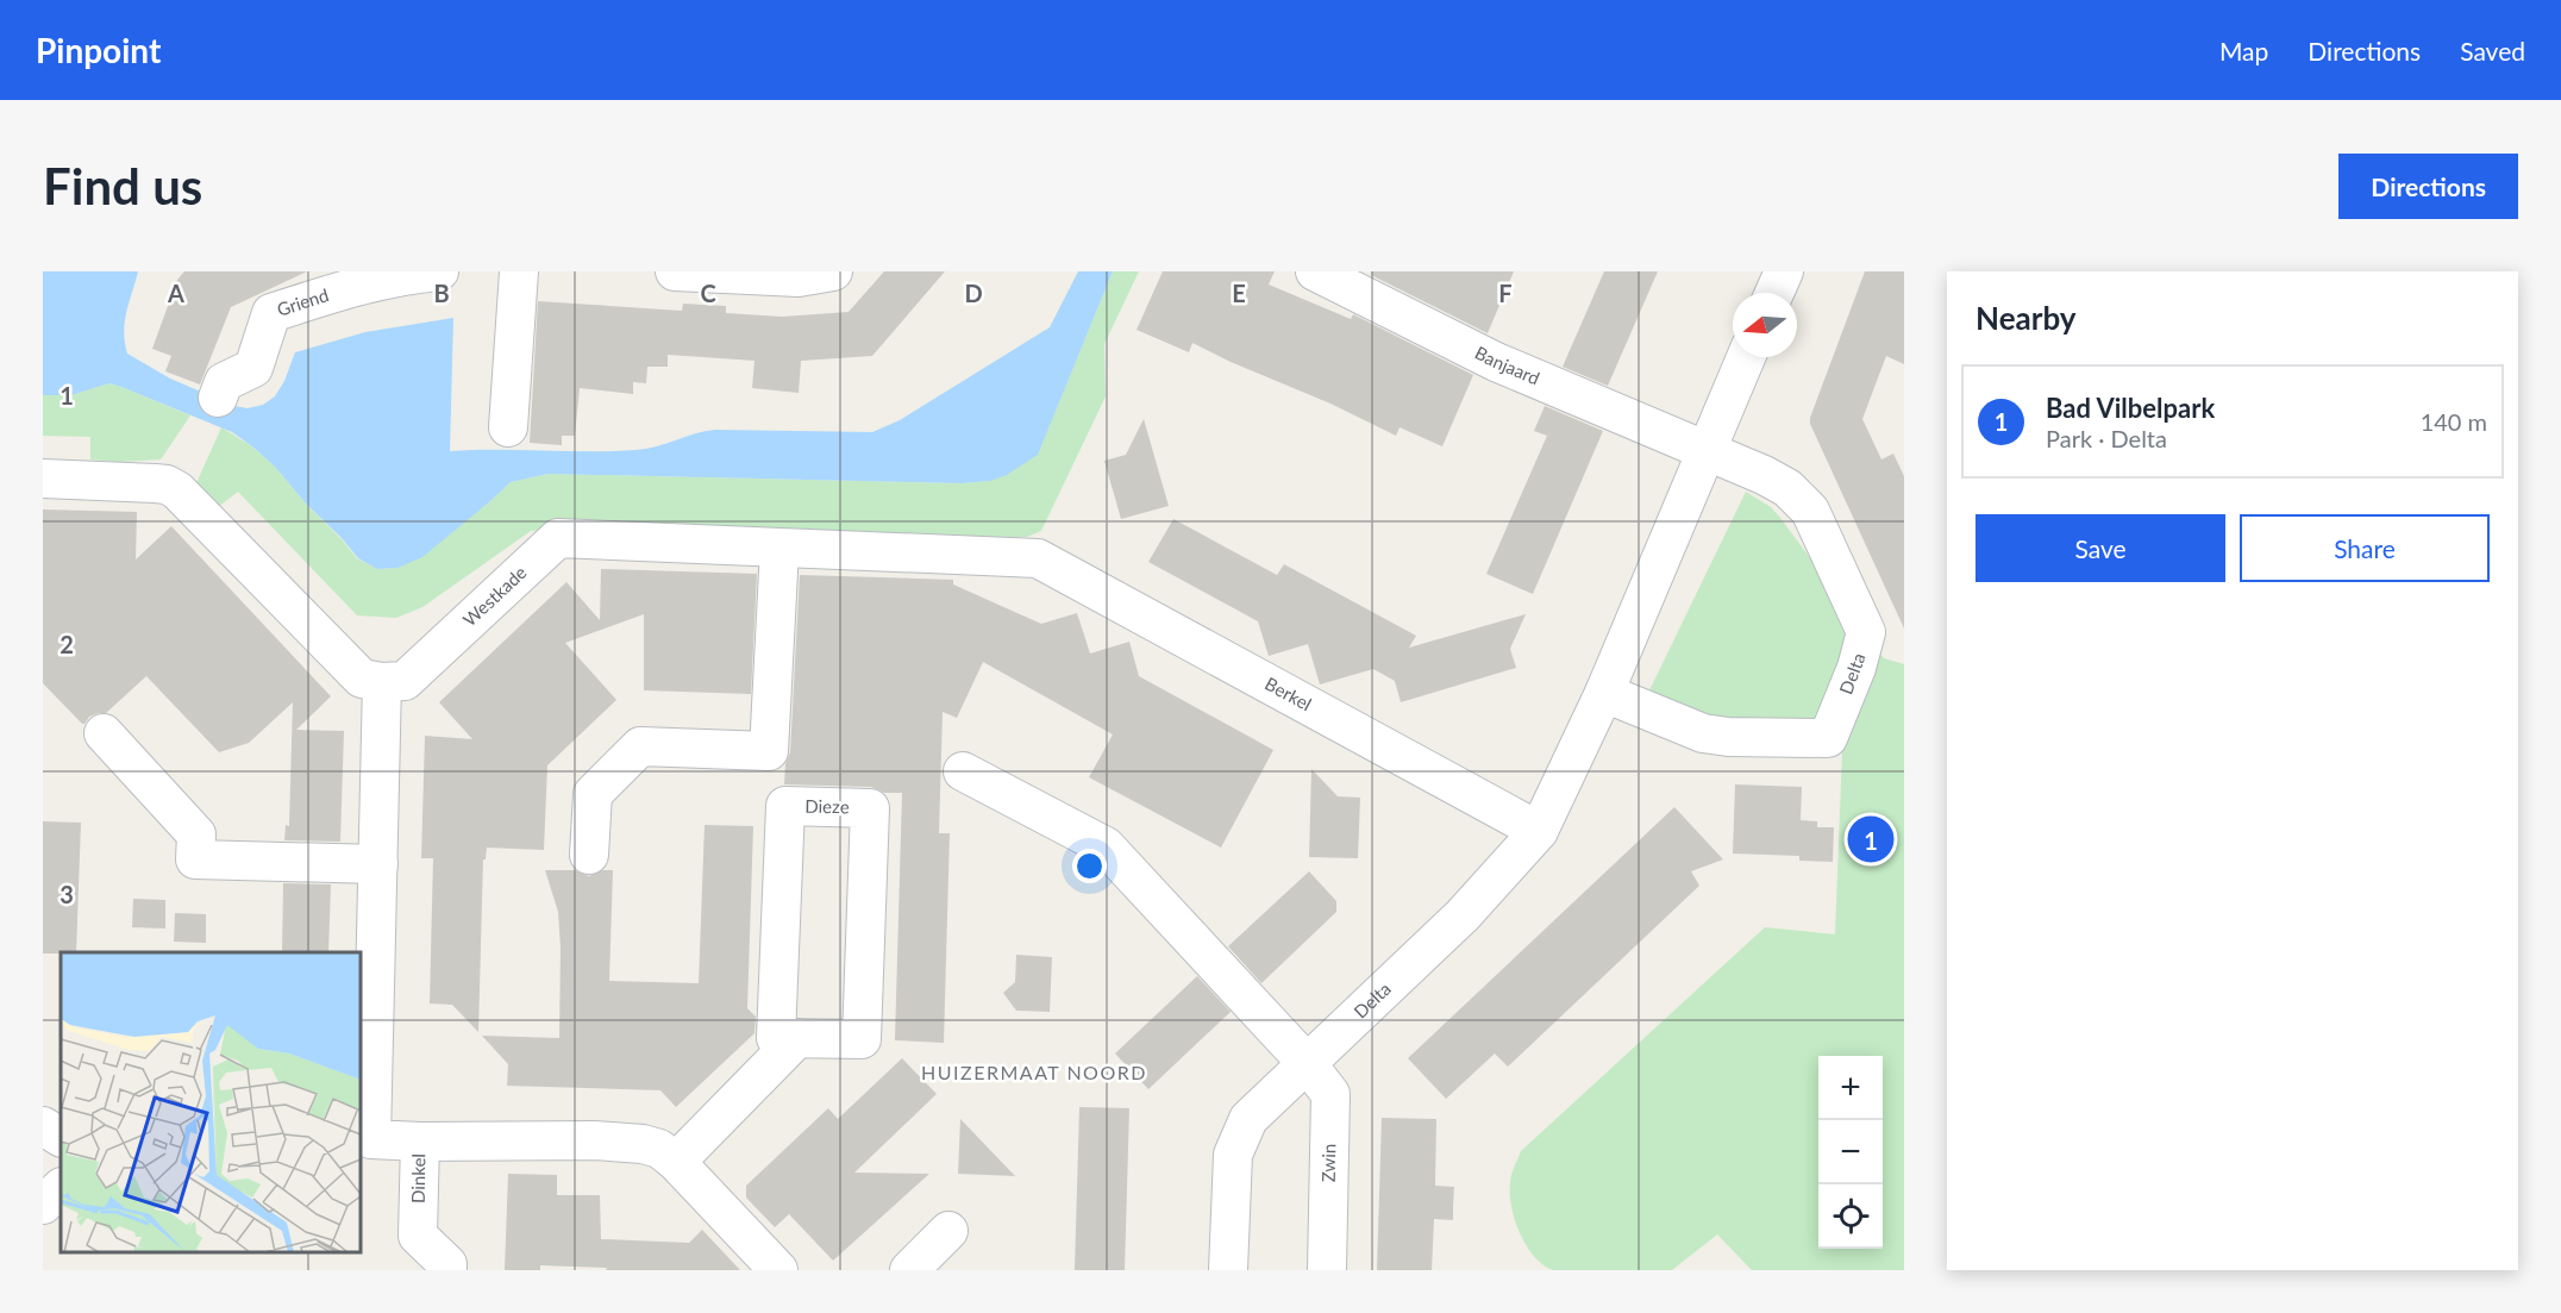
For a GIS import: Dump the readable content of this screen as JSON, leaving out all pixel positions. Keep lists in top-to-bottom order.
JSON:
{
  "streets": {
    "street": [
      "Griend",
      "Banjaard",
      "Westkade",
      "Delta",
      "Berkel",
      "Dieze",
      "Zwin",
      "Dinkel"
    ]
  },
  "crossings": [
    ["Banjaard", "Delta"],
    ["Westkade", "Berkel"],
    ["Westkade", "Dinkel"],
    ["Delta", "Berkel"],
    ["Delta", "Zwin"]
  ],
  "districts": ["HUIZERMAAT NOORD"],
  "north": "left",
  "page": {
    "header": "Pinpoint",
    "nav": ["Map", "Directions", "Saved"],
    "buttons": [
      "Directions",
      ["Save", "Share"]
    ],
    "title": "Find us",
    "heading": "Nearby",
    "list": [
      {
        "mark": "1",
        "name": "Bad Vilbelpark",
        "note": "Park · Delta",
        "value": "140 m"
      }
    ],
    "pins": "1",
    "map_buttons": ["+", "−"]
  },
  "grid": {
    "columns": [
      "A",
      "B",
      "C",
      "D",
      "E",
      "F"
    ],
    "rows": ["1", "2", "3"]
  }
}
